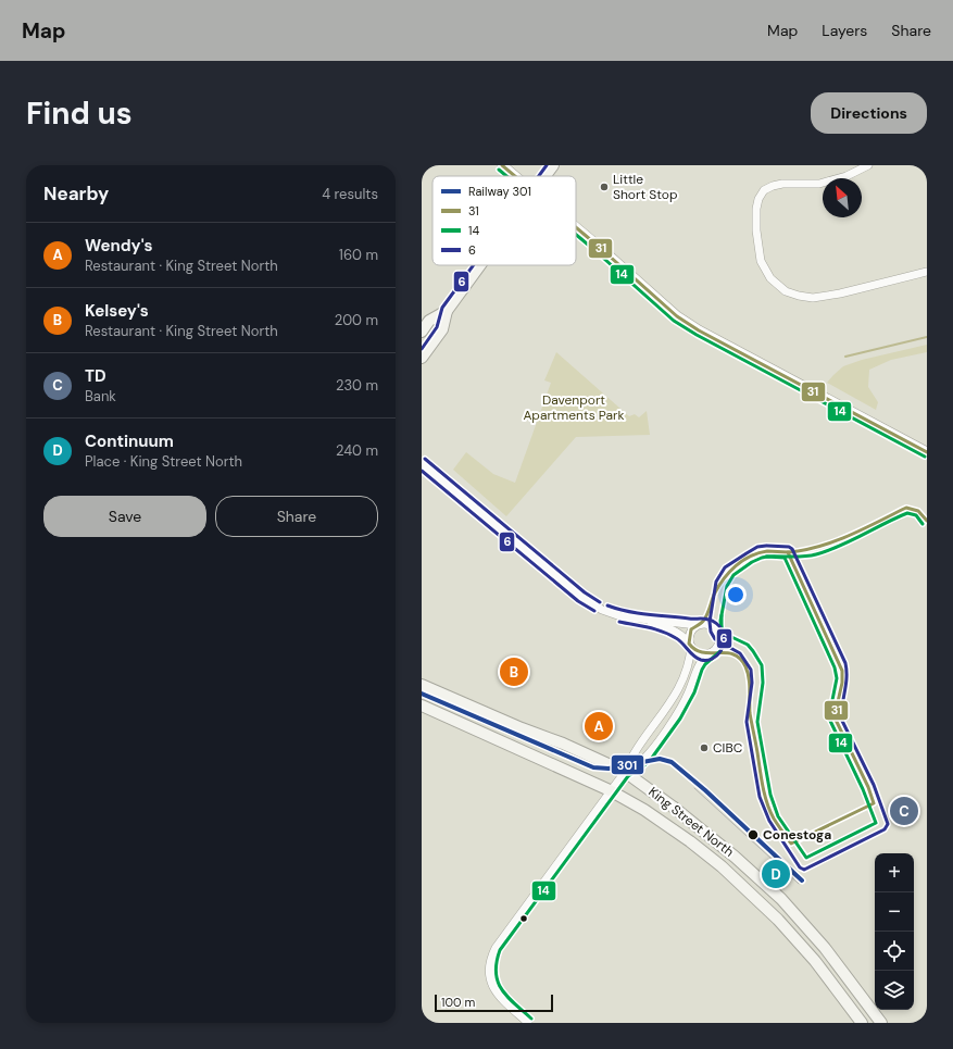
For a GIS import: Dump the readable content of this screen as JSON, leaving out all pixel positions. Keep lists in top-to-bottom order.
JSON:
{
  "streets": {
    "main road": ["King Street North"]
  },
  "parks": ["Davenport Apartments Park"],
  "places": ["Little Short Stop", "CIBC", "Conestoga"],
  "lines": [
    "transit line 31",
    "transit line 6",
    "transit line 14",
    "rail line 301"
  ],
  "legend": [
    "Railway 301",
    "31",
    "14",
    "6"
  ],
  "scale_bar": "100 m",
  "north": "top left",
  "page": {
    "header": "Map",
    "nav": ["Map", "Layers", "Share"],
    "buttons": [
      "Directions",
      ["Save", "Share"]
    ],
    "title": "Find us",
    "heading": ["Nearby", "4 results"],
    "list": [
      {
        "mark": "A",
        "name": "Wendy's",
        "note": "Restaurant · King Street North",
        "value": "160 m"
      },
      {
        "mark": "B",
        "name": "Kelsey's",
        "note": "Restaurant · King Street North",
        "value": "200 m"
      },
      {
        "mark": "C",
        "name": "TD",
        "note": "Bank",
        "value": "230 m"
      },
      {
        "mark": "D",
        "name": "Continuum",
        "note": "Place · King Street North",
        "value": "240 m"
      }
    ],
    "pins": [
      "B",
      "A",
      "C",
      "D"
    ],
    "map_buttons": ["+", "−"],
    "scale": "100 m"
  }
}
